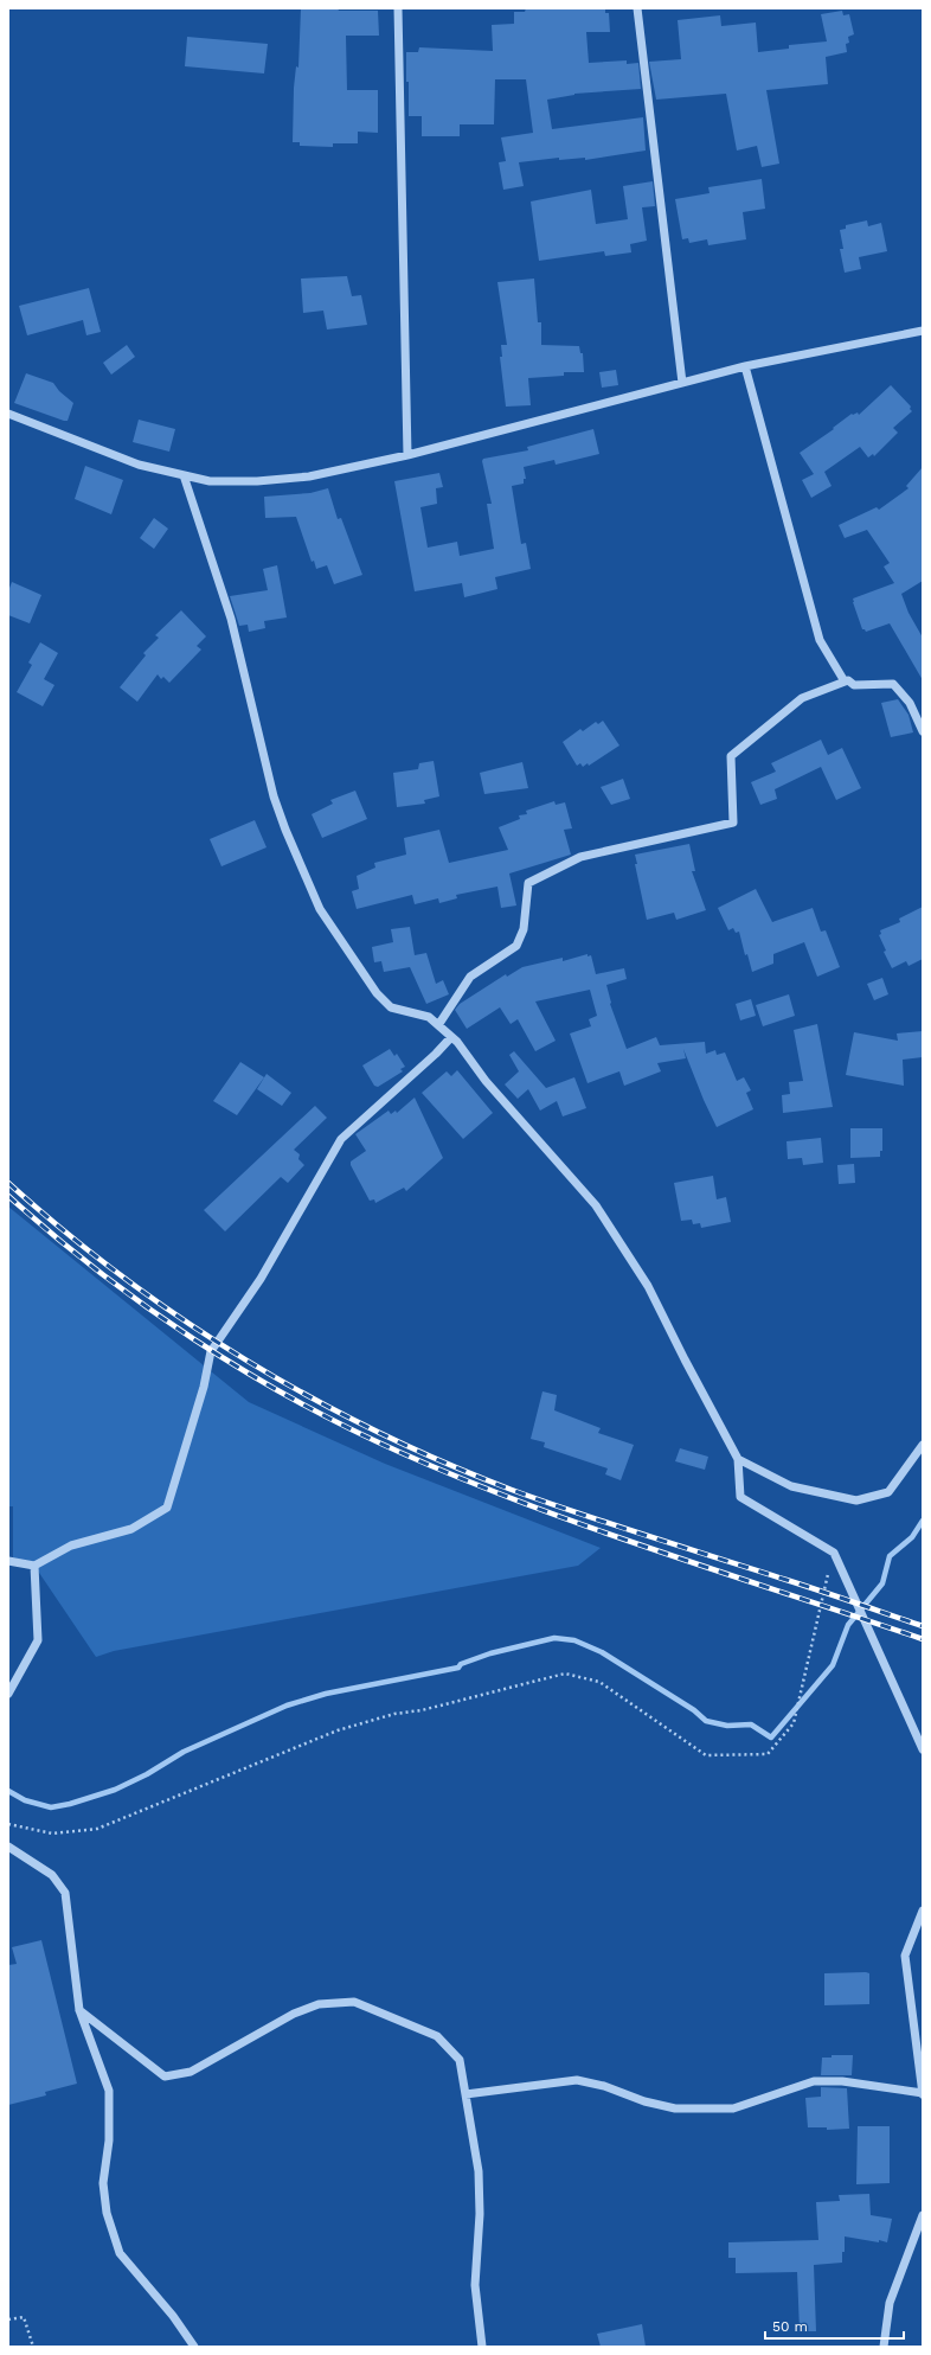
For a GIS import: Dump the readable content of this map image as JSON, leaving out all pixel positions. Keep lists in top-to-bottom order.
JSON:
{
  "scale_bar": "50 m"
}
